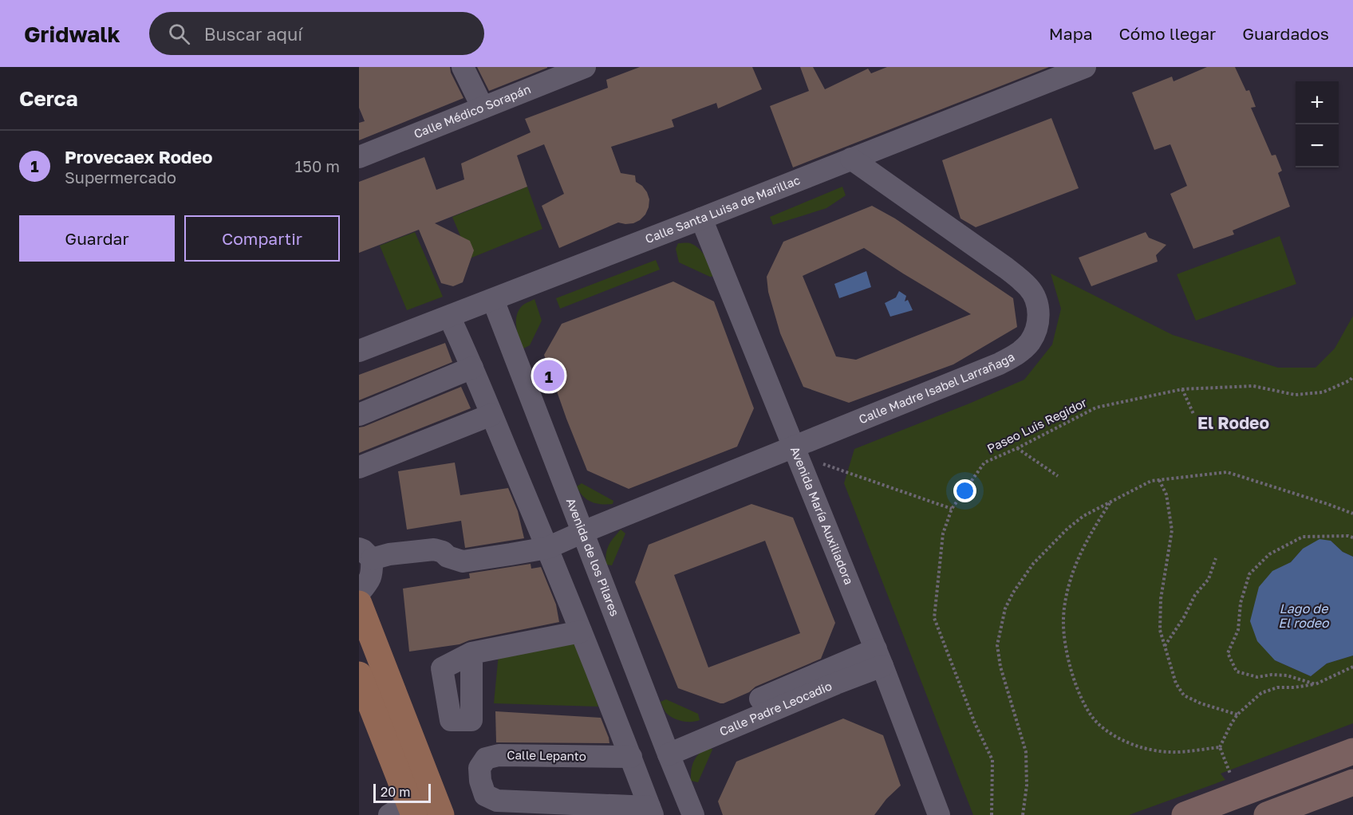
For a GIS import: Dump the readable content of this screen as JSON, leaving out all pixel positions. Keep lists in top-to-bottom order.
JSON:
{
  "streets": {
    "street": [
      "Calle Médico Sorapán",
      "Calle Santa Luisa de Marillac",
      "Calle Madre Isabel Larrañaga",
      "Avenida María Auxiliadora",
      "Avenida de los Pilares",
      "Calle Padre Leocadio",
      "Calle Lepanto"
    ],
    "path": ["Paseo Luis Regidor"]
  },
  "crossings": [
    ["Calle Santa Luisa de Marillac", "Calle Madre Isabel Larrañaga"],
    ["Calle Santa Luisa de Marillac", "Avenida María Auxiliadora"],
    ["Calle Santa Luisa de Marillac", "Avenida de los Pilares"],
    ["Calle Madre Isabel Larrañaga", "Avenida María Auxiliadora"],
    ["Calle Madre Isabel Larrañaga", "Avenida de los Pilares"],
    ["Avenida María Auxiliadora", "Calle Padre Leocadio"],
    ["Avenida de los Pilares", "Calle Padre Leocadio"]
  ],
  "districts": ["El Rodeo"],
  "water": ["Lago de El rodeo"],
  "scale_bar": "20 m",
  "page": {
    "header": "Gridwalk",
    "search": "Buscar aquí",
    "nav": ["Mapa", "Cómo llegar", "Guardados"],
    "heading": "Cerca",
    "map_buttons": ["+", "−"],
    "list": [
      {
        "mark": "1",
        "name": "Provecaex Rodeo",
        "note": "Supermercado",
        "value": "150 m"
      }
    ],
    "buttons": ["Guardar", "Compartir"],
    "pins": "1",
    "scale": "20 m"
  }
}
